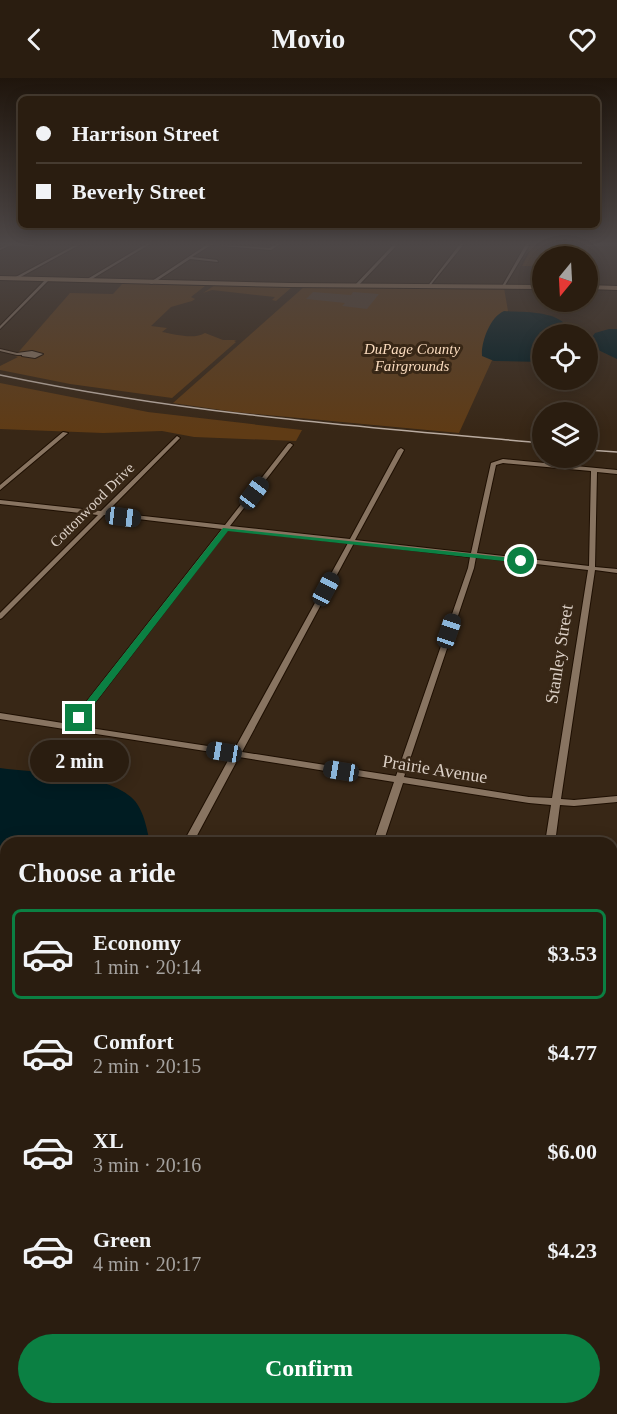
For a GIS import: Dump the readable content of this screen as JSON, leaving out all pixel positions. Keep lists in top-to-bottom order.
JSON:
{
  "streets": {
    "street": ["Cottonwood Drive", "Stanley Street", "Prairie Avenue"]
  },
  "crossings": [
    ["Stanley Street", "Prairie Avenue"]
  ],
  "parks": ["DuPage County Fairgrounds"],
  "north": "bottom",
  "page": {
    "header": "Movio",
    "banner": ["Harrison Street", "Beverly Street"],
    "bubble": "2 min",
    "heading": "Choose a ride",
    "list": [
      {
        "name": "Economy",
        "note": "1 min · 20:14",
        "value": "$3.53"
      },
      {
        "name": "Comfort",
        "note": "2 min · 20:15",
        "value": "$4.77"
      },
      {
        "name": "XL",
        "note": "3 min · 20:16",
        "value": "$6.00"
      },
      {
        "name": "Green",
        "note": "4 min · 20:17",
        "value": "$4.23"
      }
    ],
    "buttons": "Confirm"
  }
}
